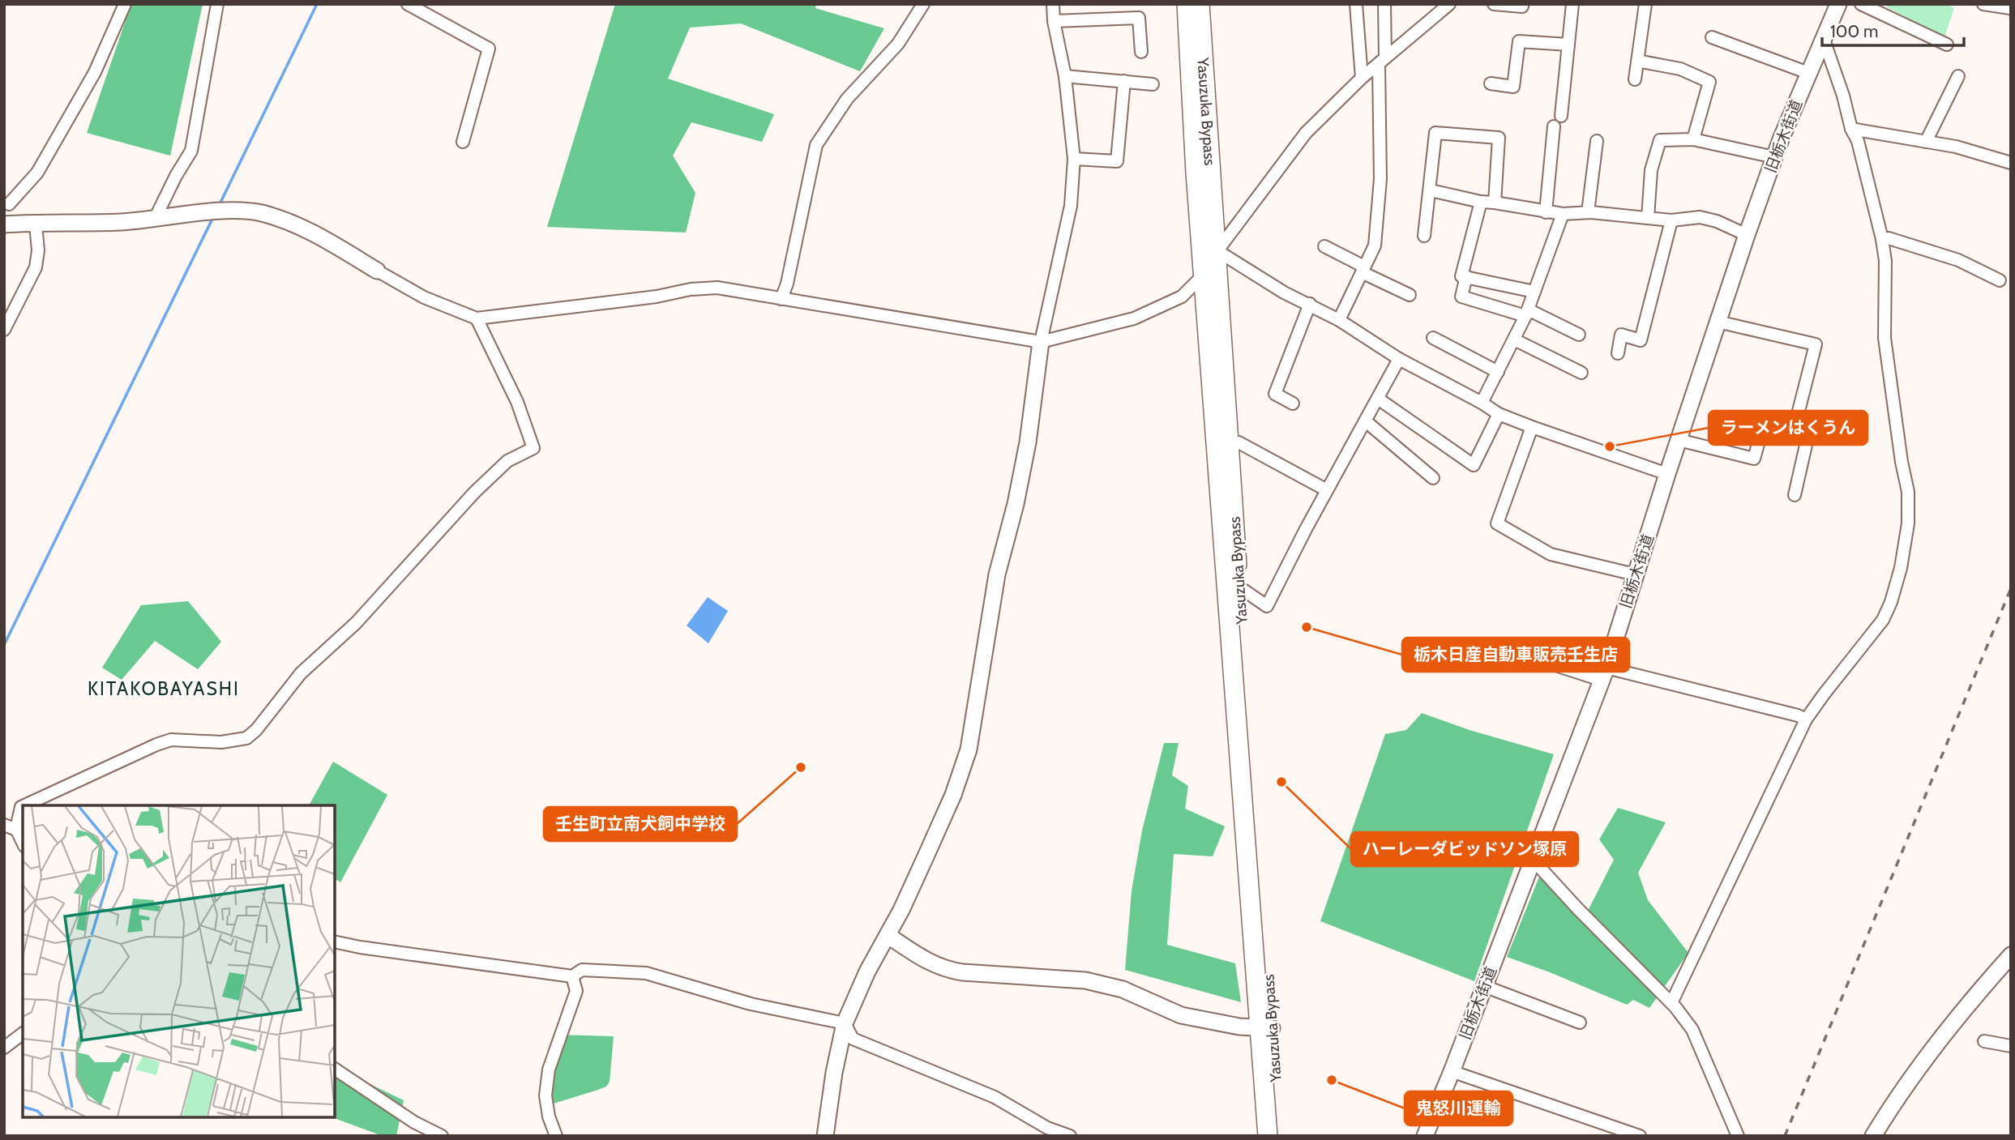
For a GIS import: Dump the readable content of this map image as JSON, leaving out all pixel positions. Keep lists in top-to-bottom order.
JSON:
{
  "streets": {
    "main road": ["Yasuzuka Bypass"],
    "street": ["旧栃木街道"]
  },
  "districts": ["KITAKOBAYASHI"],
  "places": [
    "ラーメンはくうん",
    "栃木日産自動車販売壬生店",
    "壬生町立南犬飼中学校",
    "ハーレーダビッドソン塚原",
    "鬼怒川運輸"
  ],
  "scale_bar": "100 m"
}
